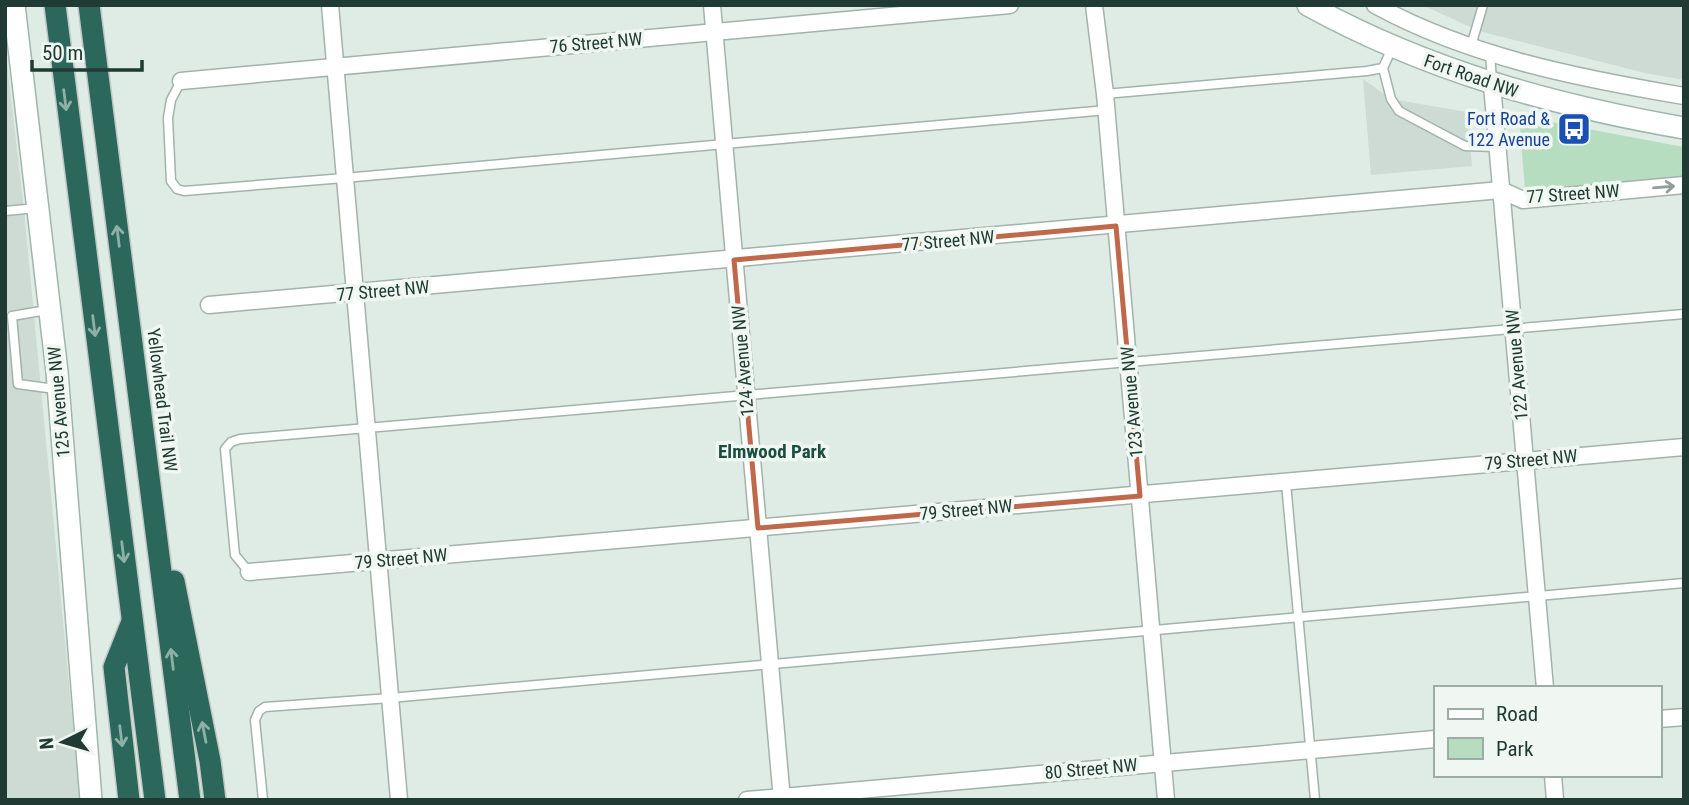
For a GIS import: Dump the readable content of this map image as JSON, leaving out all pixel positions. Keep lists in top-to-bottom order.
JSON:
{
  "streets": {
    "highway": ["Yellowhead Trail NW"],
    "street": [
      "76 Street NW",
      "Fort Road NW",
      "77 Street NW",
      "124 Avenue NW",
      "122 Avenue NW",
      "125 Avenue NW",
      "123 Avenue NW",
      "79 Street NW",
      "80 Street NW"
    ]
  },
  "crossings": [
    ["76 Street NW", "124 Avenue NW"],
    ["Fort Road NW", "122 Avenue NW"],
    ["77 Street NW", "124 Avenue NW"],
    ["77 Street NW", "122 Avenue NW"],
    ["77 Street NW", "123 Avenue NW"],
    ["124 Avenue NW", "79 Street NW"],
    ["124 Avenue NW", "80 Street NW"],
    ["122 Avenue NW", "79 Street NW"],
    ["123 Avenue NW", "79 Street NW"],
    ["123 Avenue NW", "80 Street NW"]
  ],
  "districts": ["Elmwood Park"],
  "places": {
    "bus stop": ["Fort Road & 122 Avenue"]
  },
  "legend": ["Road", "Park"],
  "scale_bar": "50 m",
  "north": "left"
}
